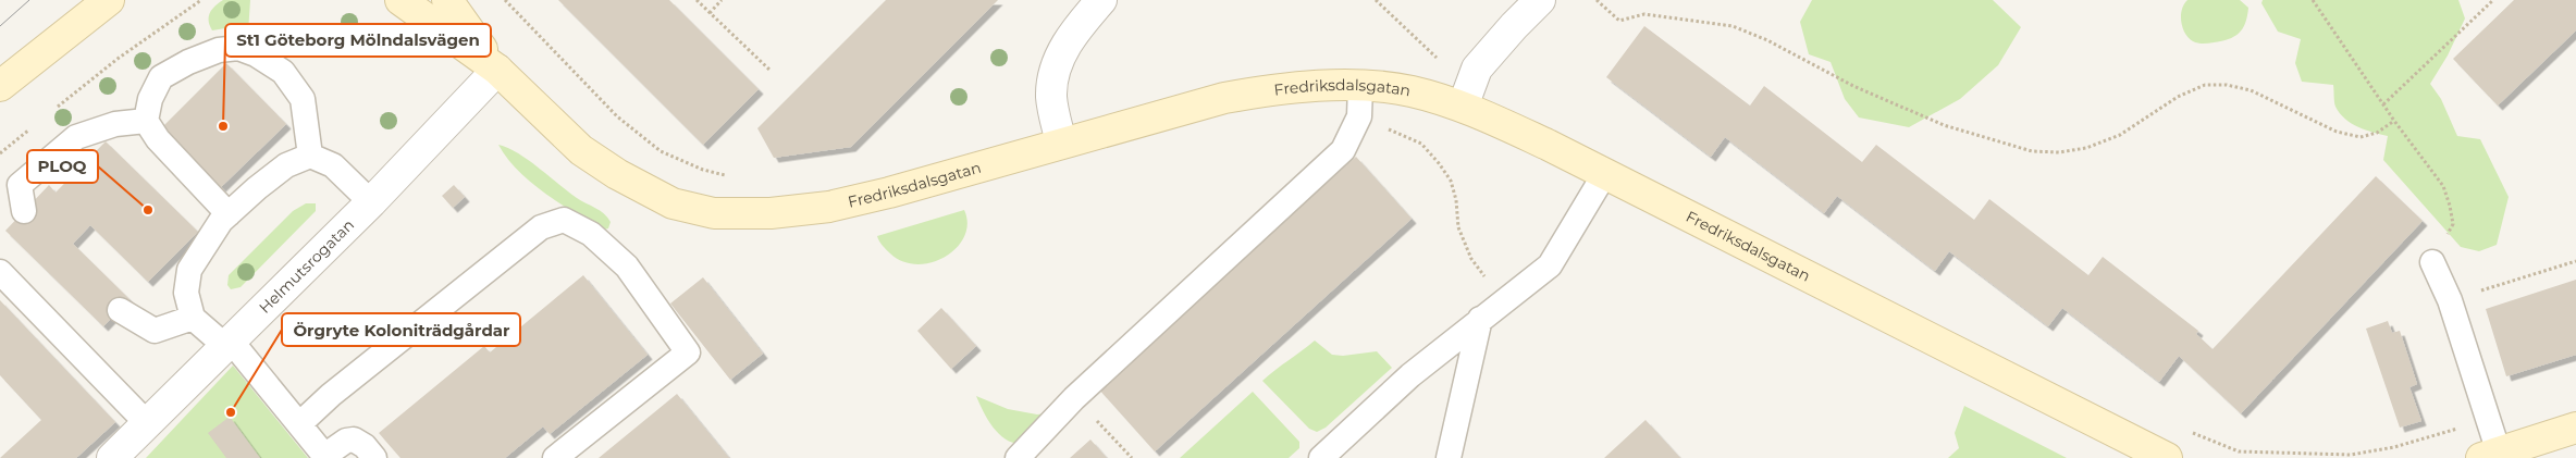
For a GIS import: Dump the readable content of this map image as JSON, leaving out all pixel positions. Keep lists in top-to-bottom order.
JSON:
{
  "streets": {
    "street": ["Fredriksdalsgatan", "Helmutsrogatan"]
  },
  "crossings": [
    ["Fredriksdalsgatan", "Helmutsrogatan"]
  ],
  "places": ["St1 Göteborg Mölndalsvägen", "PLOQ", "Örgryte Koloniträdgårdar"]
}
